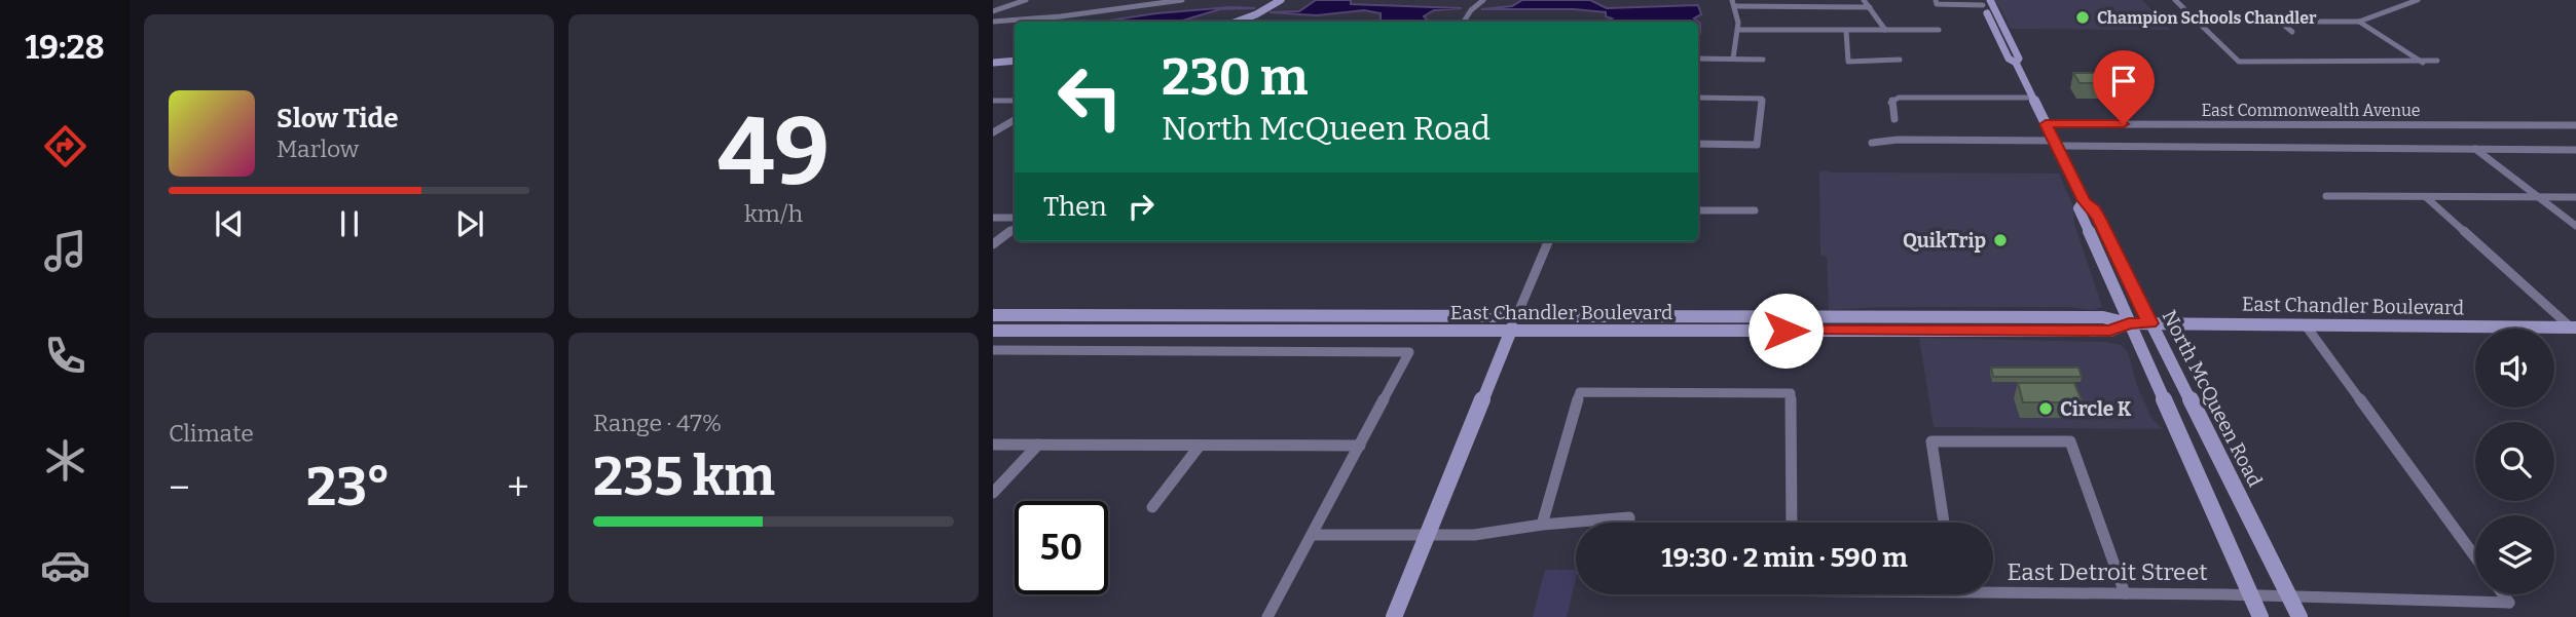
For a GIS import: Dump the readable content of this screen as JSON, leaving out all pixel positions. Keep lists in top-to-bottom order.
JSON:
{
  "streets": {
    "main road": ["East Chandler Boulevard", "North McQueen Road"],
    "street": ["East Commonwealth Avenue", "East Detroit Street"]
  },
  "crossings": [
    ["East Commonwealth Avenue", "North McQueen Road"],
    ["East Chandler Boulevard", "North McQueen Road"],
    ["North McQueen Road", "East Detroit Street"]
  ],
  "places": ["Champion Schools Chandler", "QuikTrip", "Circle K"],
  "page": {
    "tabs": "19:28",
    "tile": [
      ["49", "km/h"],
      "Climate",
      ["Range · 47%", "235 km"]
    ],
    "turn": ["230 m", "North McQueen Road"],
    "song": ["Slow Tide", "Marlow"],
    "then": "Then",
    "heat": ["−", "23°", "+"],
    "limit": "50",
    "trip": "19:30 · 2 min · 590 m"
  }
}
